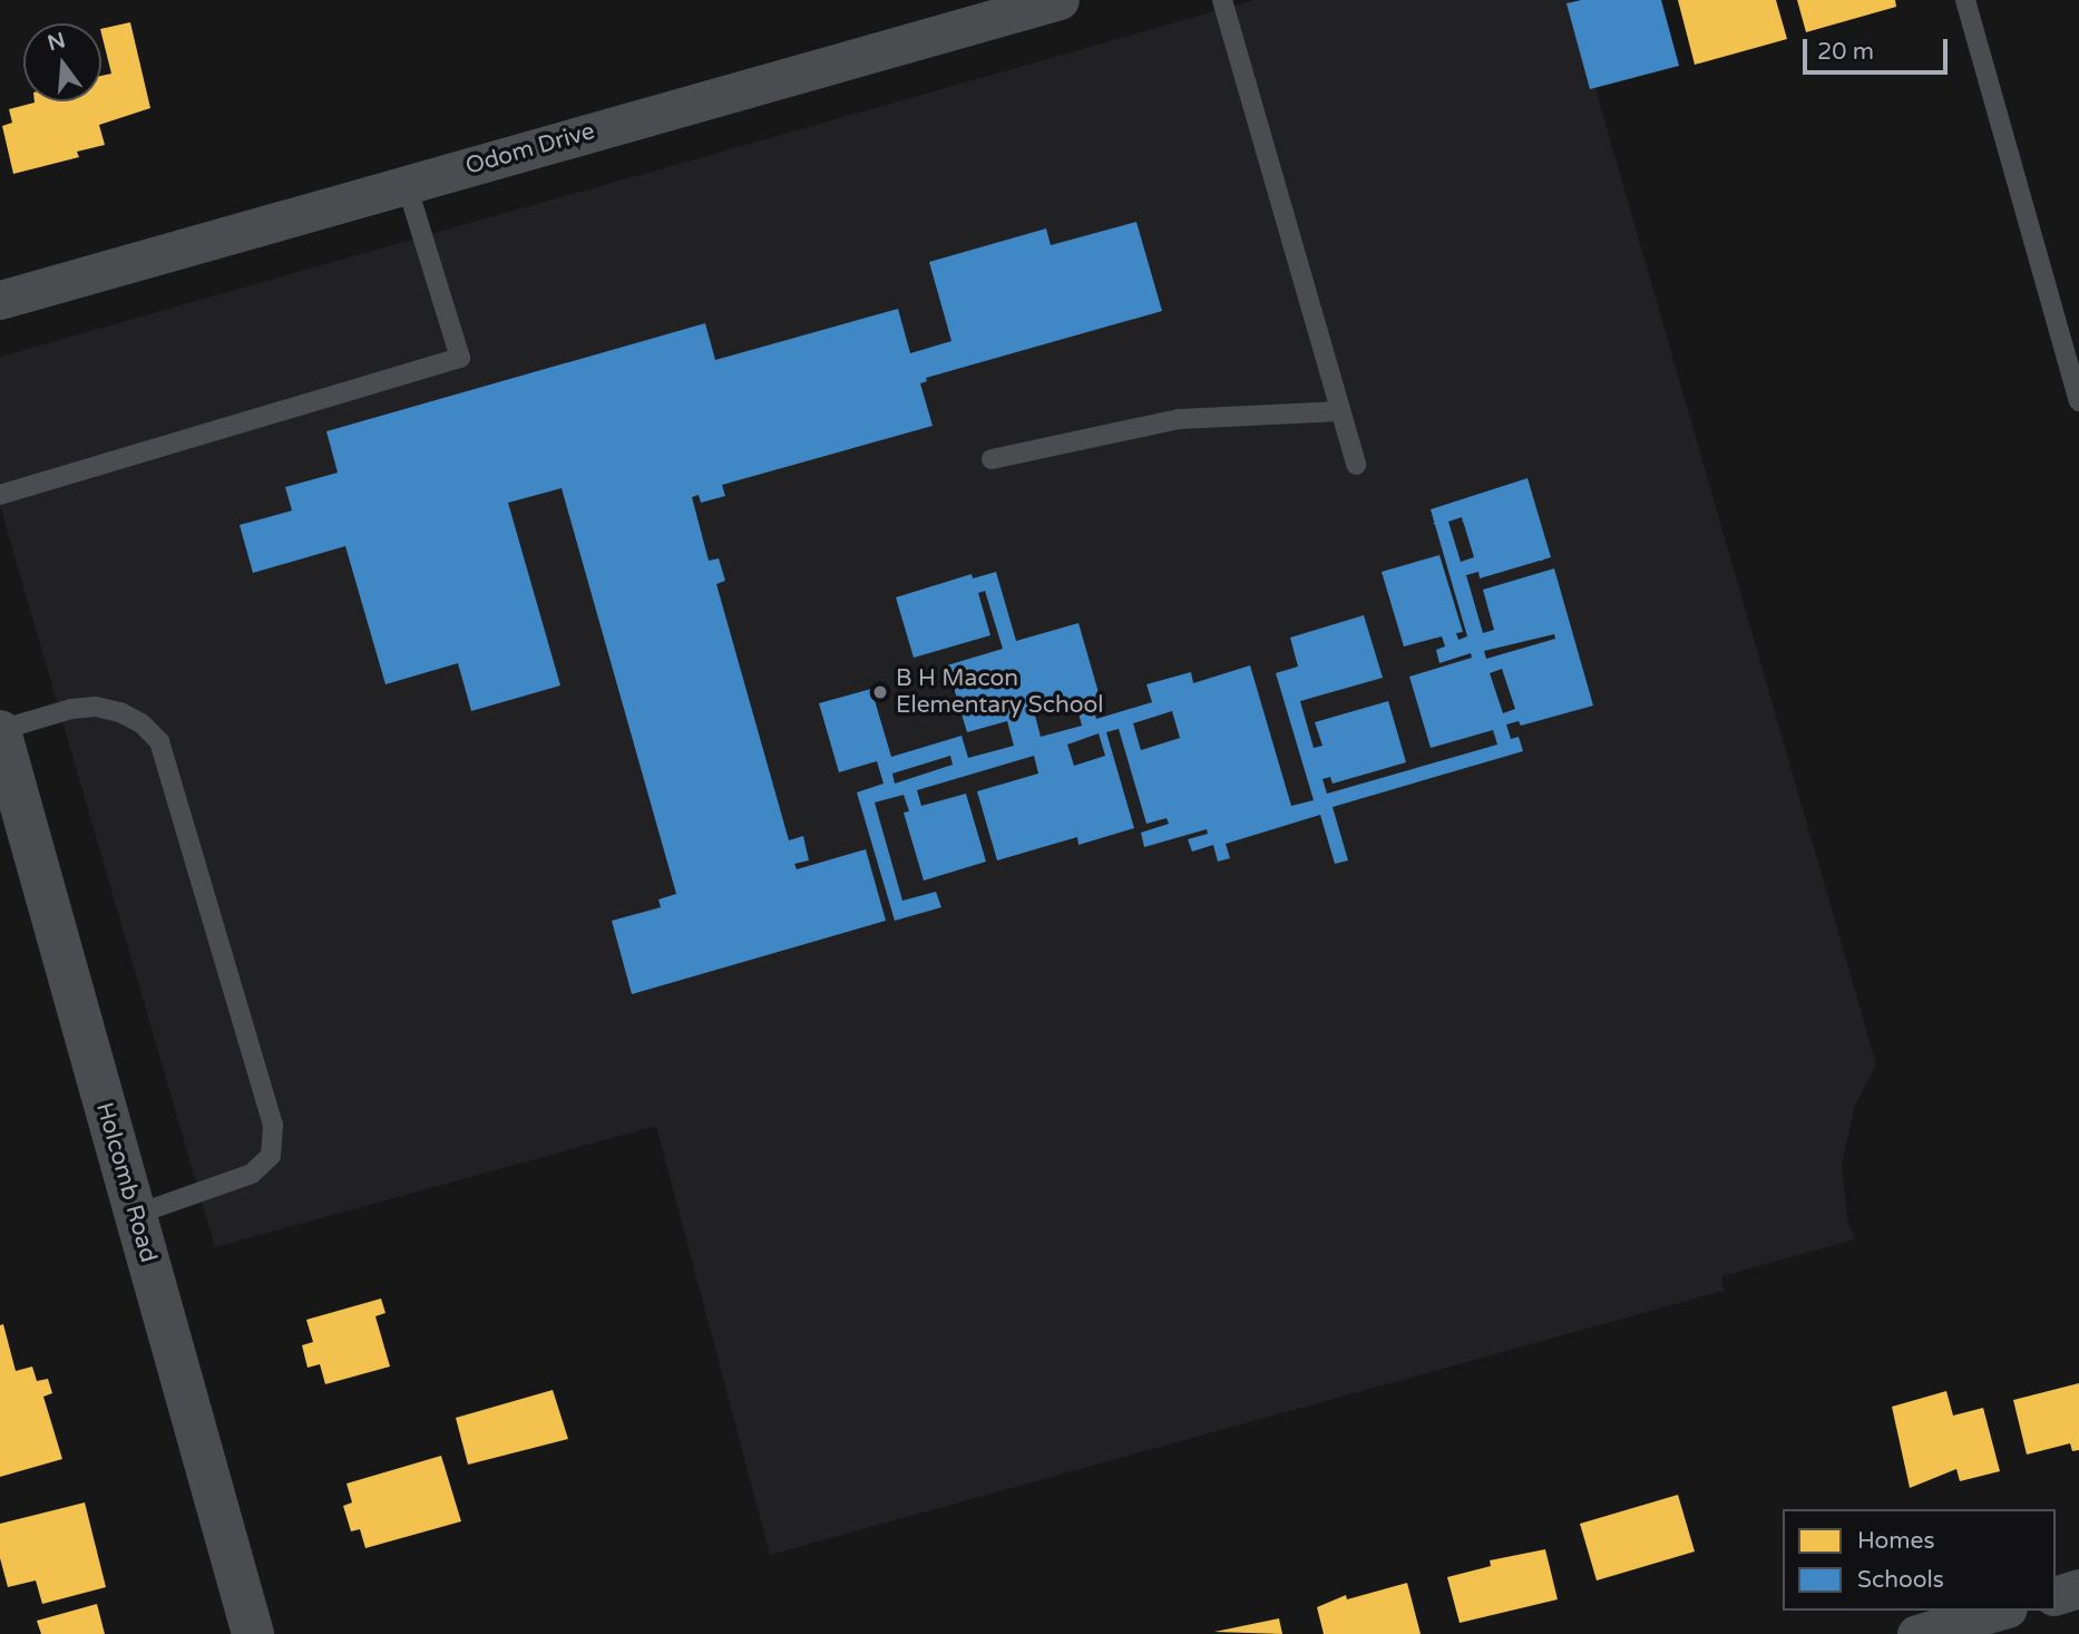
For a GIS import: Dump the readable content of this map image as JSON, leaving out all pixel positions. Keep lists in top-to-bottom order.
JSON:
{
  "streets": {
    "street": ["Odom Drive", "Holcomb Road"]
  },
  "places": ["B H Macon Elementary School"],
  "legend": ["Homes", "Schools"],
  "scale_bar": "20 m",
  "north": "top"
}
